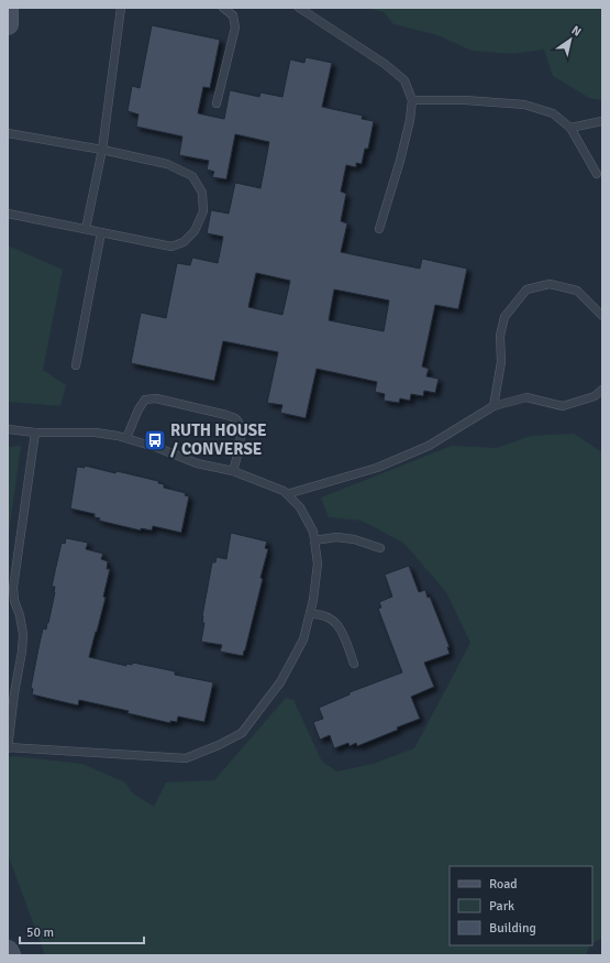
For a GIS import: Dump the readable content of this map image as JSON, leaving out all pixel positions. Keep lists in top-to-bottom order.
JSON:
{
  "places": {
    "bus stop": ["RUTH HOUSE / CONVERSE"]
  },
  "legend": ["Road", "Park", "Building"],
  "scale_bar": "50 m",
  "north": "top right"
}
